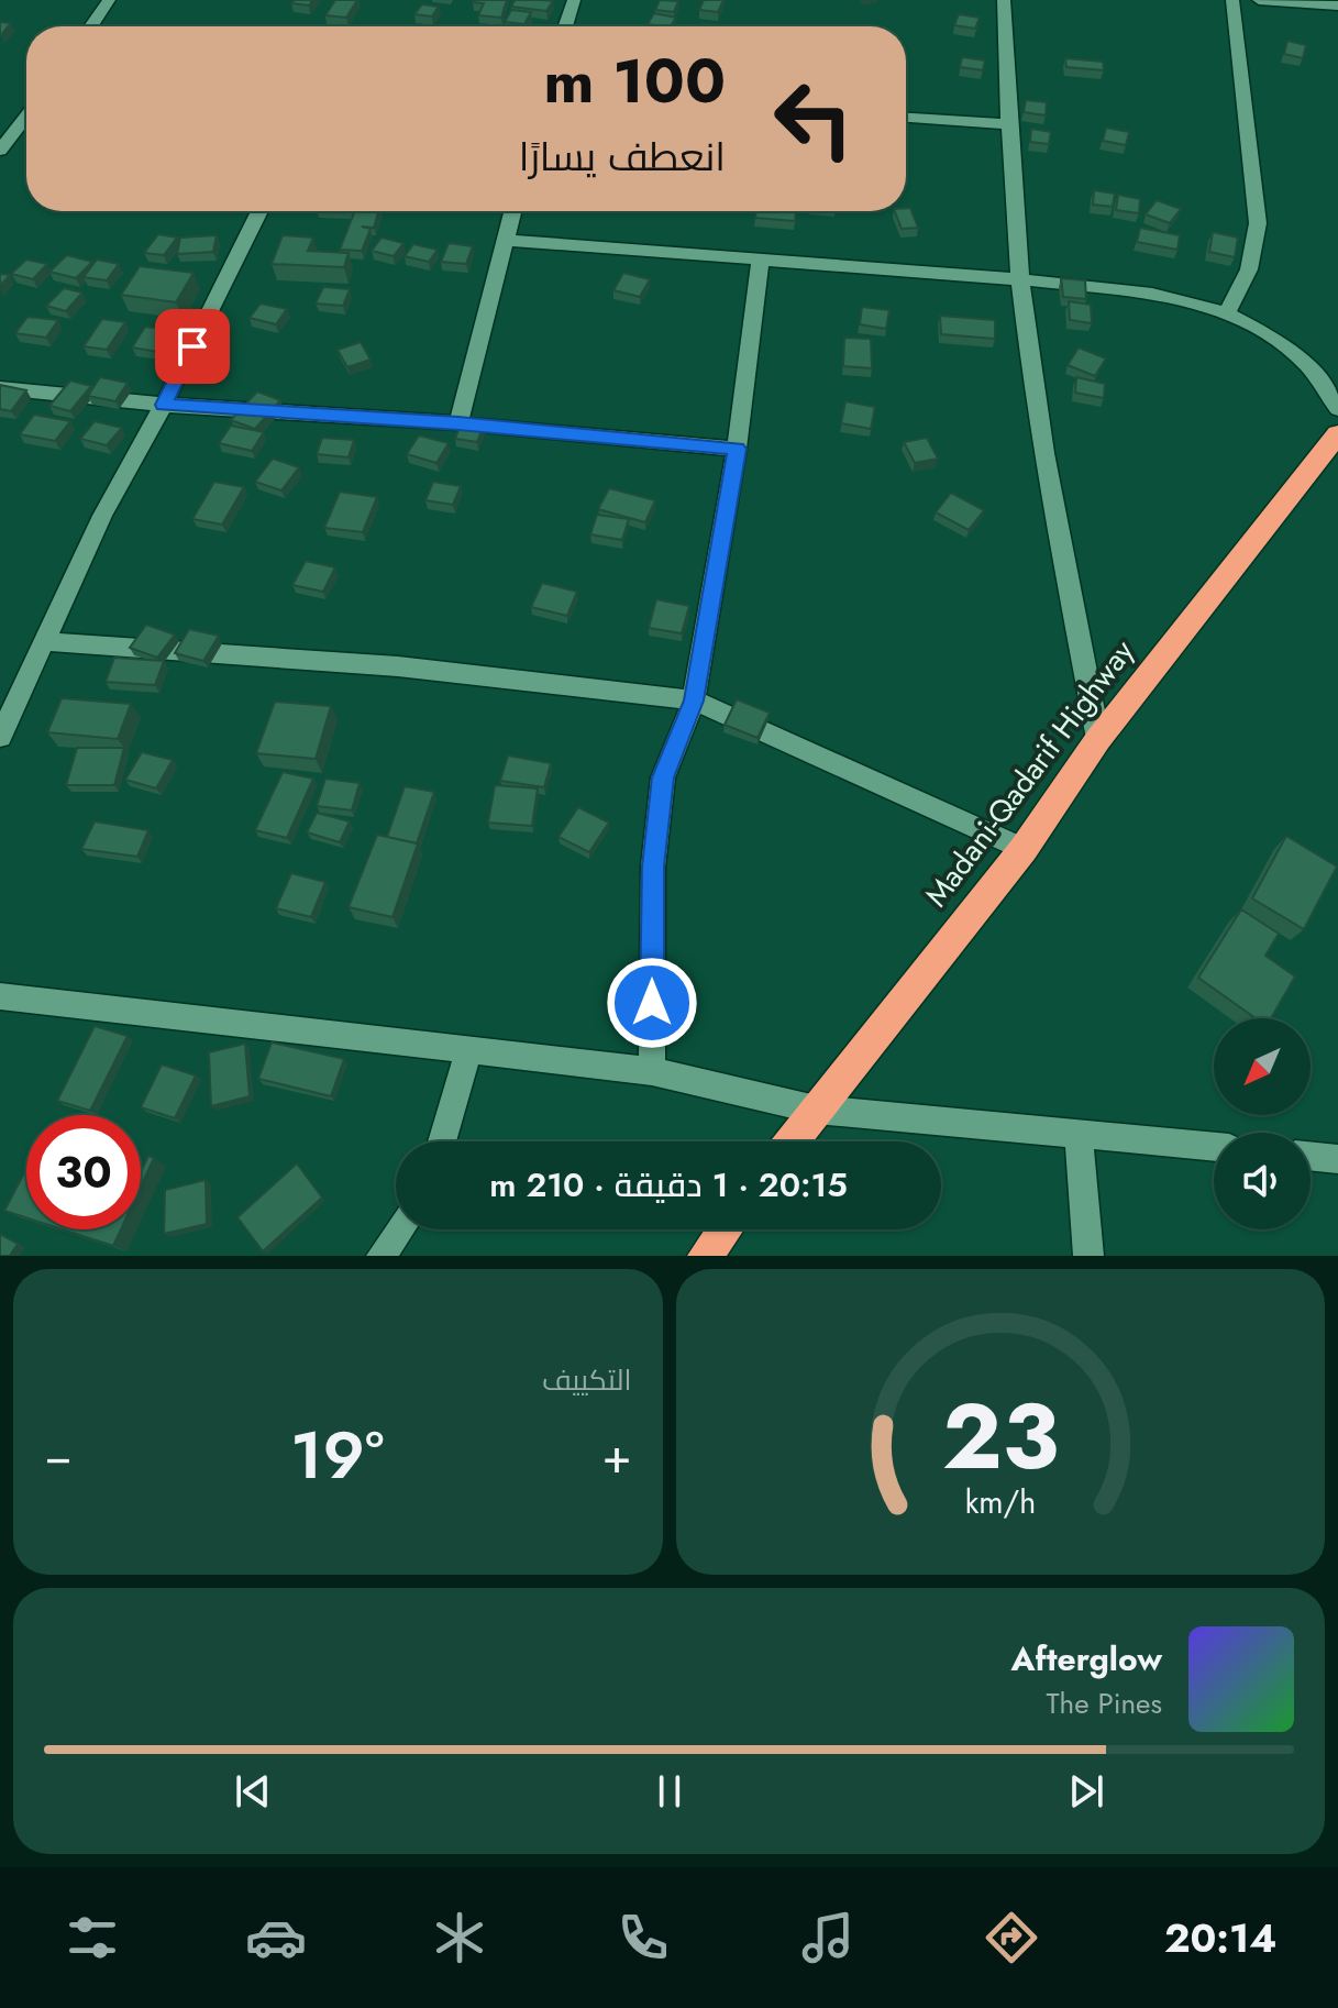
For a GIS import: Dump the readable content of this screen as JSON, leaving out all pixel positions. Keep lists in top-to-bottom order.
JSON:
{
  "streets": {
    "highway": ["Madani-Qadarif Highway"]
  },
  "north": "bottom left",
  "page": {
    "turn": ["100 m", "انعطف يسارًا"],
    "limit": "30",
    "trip": "20:15 · 1 دقيقة · 210 m",
    "tile": "التكييف",
    "heat": ["−", "19°", "+"],
    "song": ["Afterglow", "The Pines"],
    "tabs": "20:14",
    "gauge": ["23", "km/h"]
  }
}
